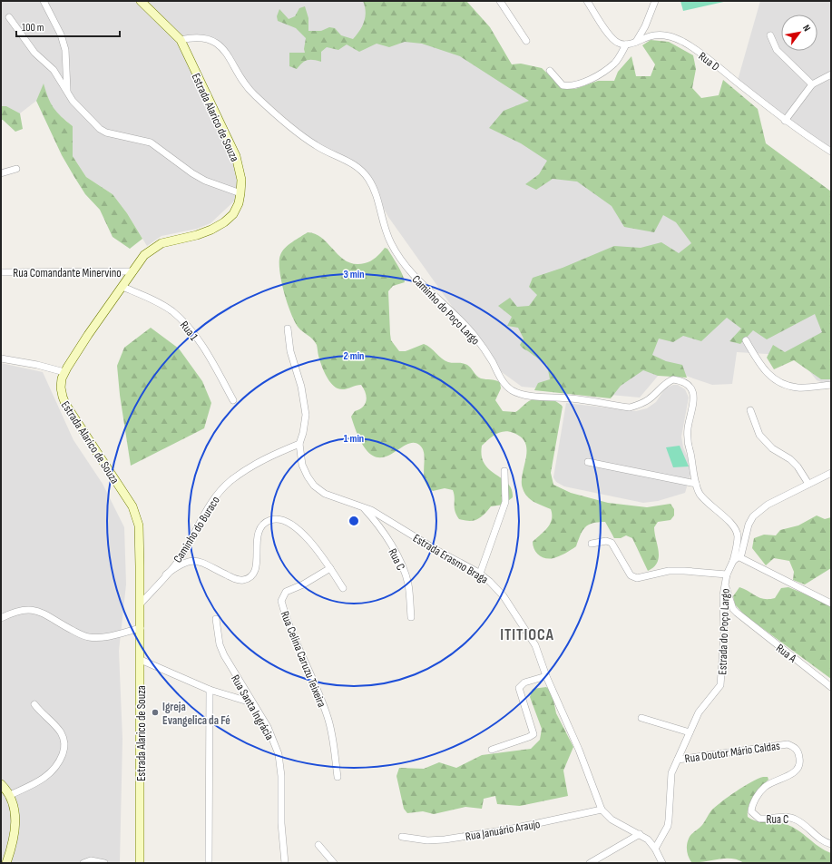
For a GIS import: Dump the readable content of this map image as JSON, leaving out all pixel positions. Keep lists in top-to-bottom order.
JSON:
{
  "streets": {
    "main road": ["Estrada Alarico de Souza"],
    "street": [
      "Rua D",
      "Rua Comandante Minervino",
      "Caminho do Poço Largo",
      "Rua 1",
      "Caminho do Buraco",
      "Estrada Erasmo Braga",
      "Rua C",
      "Estrada do Poço Largo",
      "Rua A",
      "Rua Celina Caruzu Teixeira",
      "Rua Santa Ingrácia",
      "Rua Doutor Mário Caldas",
      "Rua Januário Araujo"
    ]
  },
  "crossings": [
    ["Estrada Alarico de Souza", "Rua Comandante Minervino"],
    ["Estrada Alarico de Souza", "Caminho do Poço Largo"],
    ["Estrada Alarico de Souza", "Rua 1"],
    ["Estrada Alarico de Souza", "Caminho do Buraco"],
    ["Caminho do Poço Largo", "Estrada do Poço Largo"],
    ["Caminho do Buraco", "Estrada Erasmo Braga"],
    ["Estrada Erasmo Braga", "Rua C"],
    ["Estrada Erasmo Braga", "Rua Januário Araujo"],
    ["Rua C", "Rua Doutor Mário Caldas"],
    ["Estrada do Poço Largo", "Rua A"],
    ["Estrada do Poço Largo", "Rua Doutor Mário Caldas"]
  ],
  "districts": ["ITITIOCA"],
  "places": ["Igreja Evangelica da Fé"],
  "scale_bar": "100 m",
  "north": "top right",
  "rings": ["3 min", "2 min", "1 min"]
}
